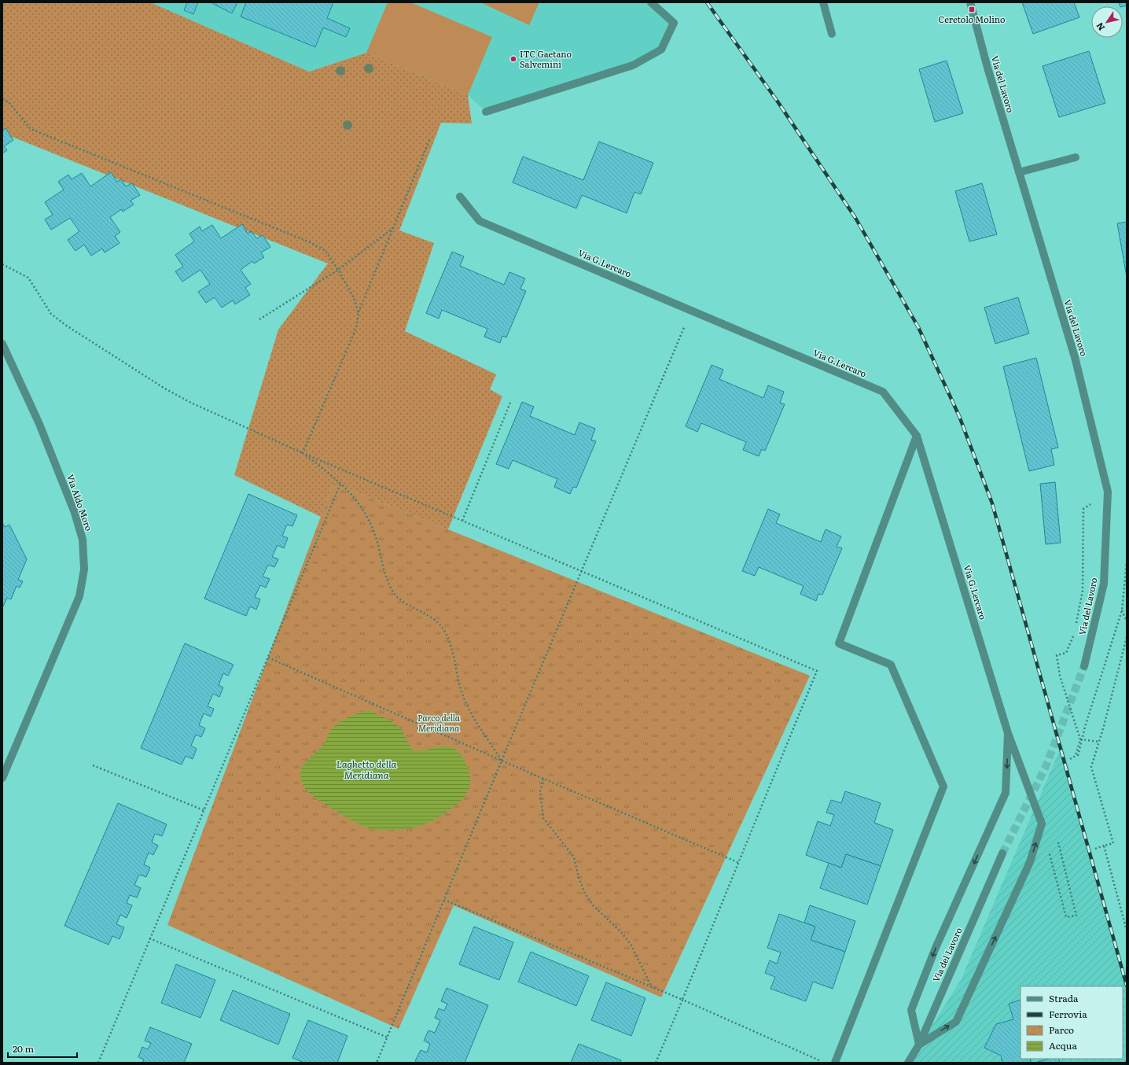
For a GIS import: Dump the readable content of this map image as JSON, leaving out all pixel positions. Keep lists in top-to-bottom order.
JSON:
{
  "streets": {
    "street": ["Via del Lavoro", "Via G.Lercaro", "Via Aldo Moro"]
  },
  "crossings": [
    ["Via del Lavoro", "Via G.Lercaro"]
  ],
  "water": ["Laghetto della Meridiana"],
  "parks": ["Parco della Meridiana"],
  "places": {
    "transit": ["Ceretolo Molino"],
    "other": ["ITC Gaetano Salvemini"]
  },
  "legend": [
    "Strada",
    "Ferrovia",
    "Parco",
    "Acqua"
  ],
  "scale_bar": "20 m",
  "north": "bottom left"
}
